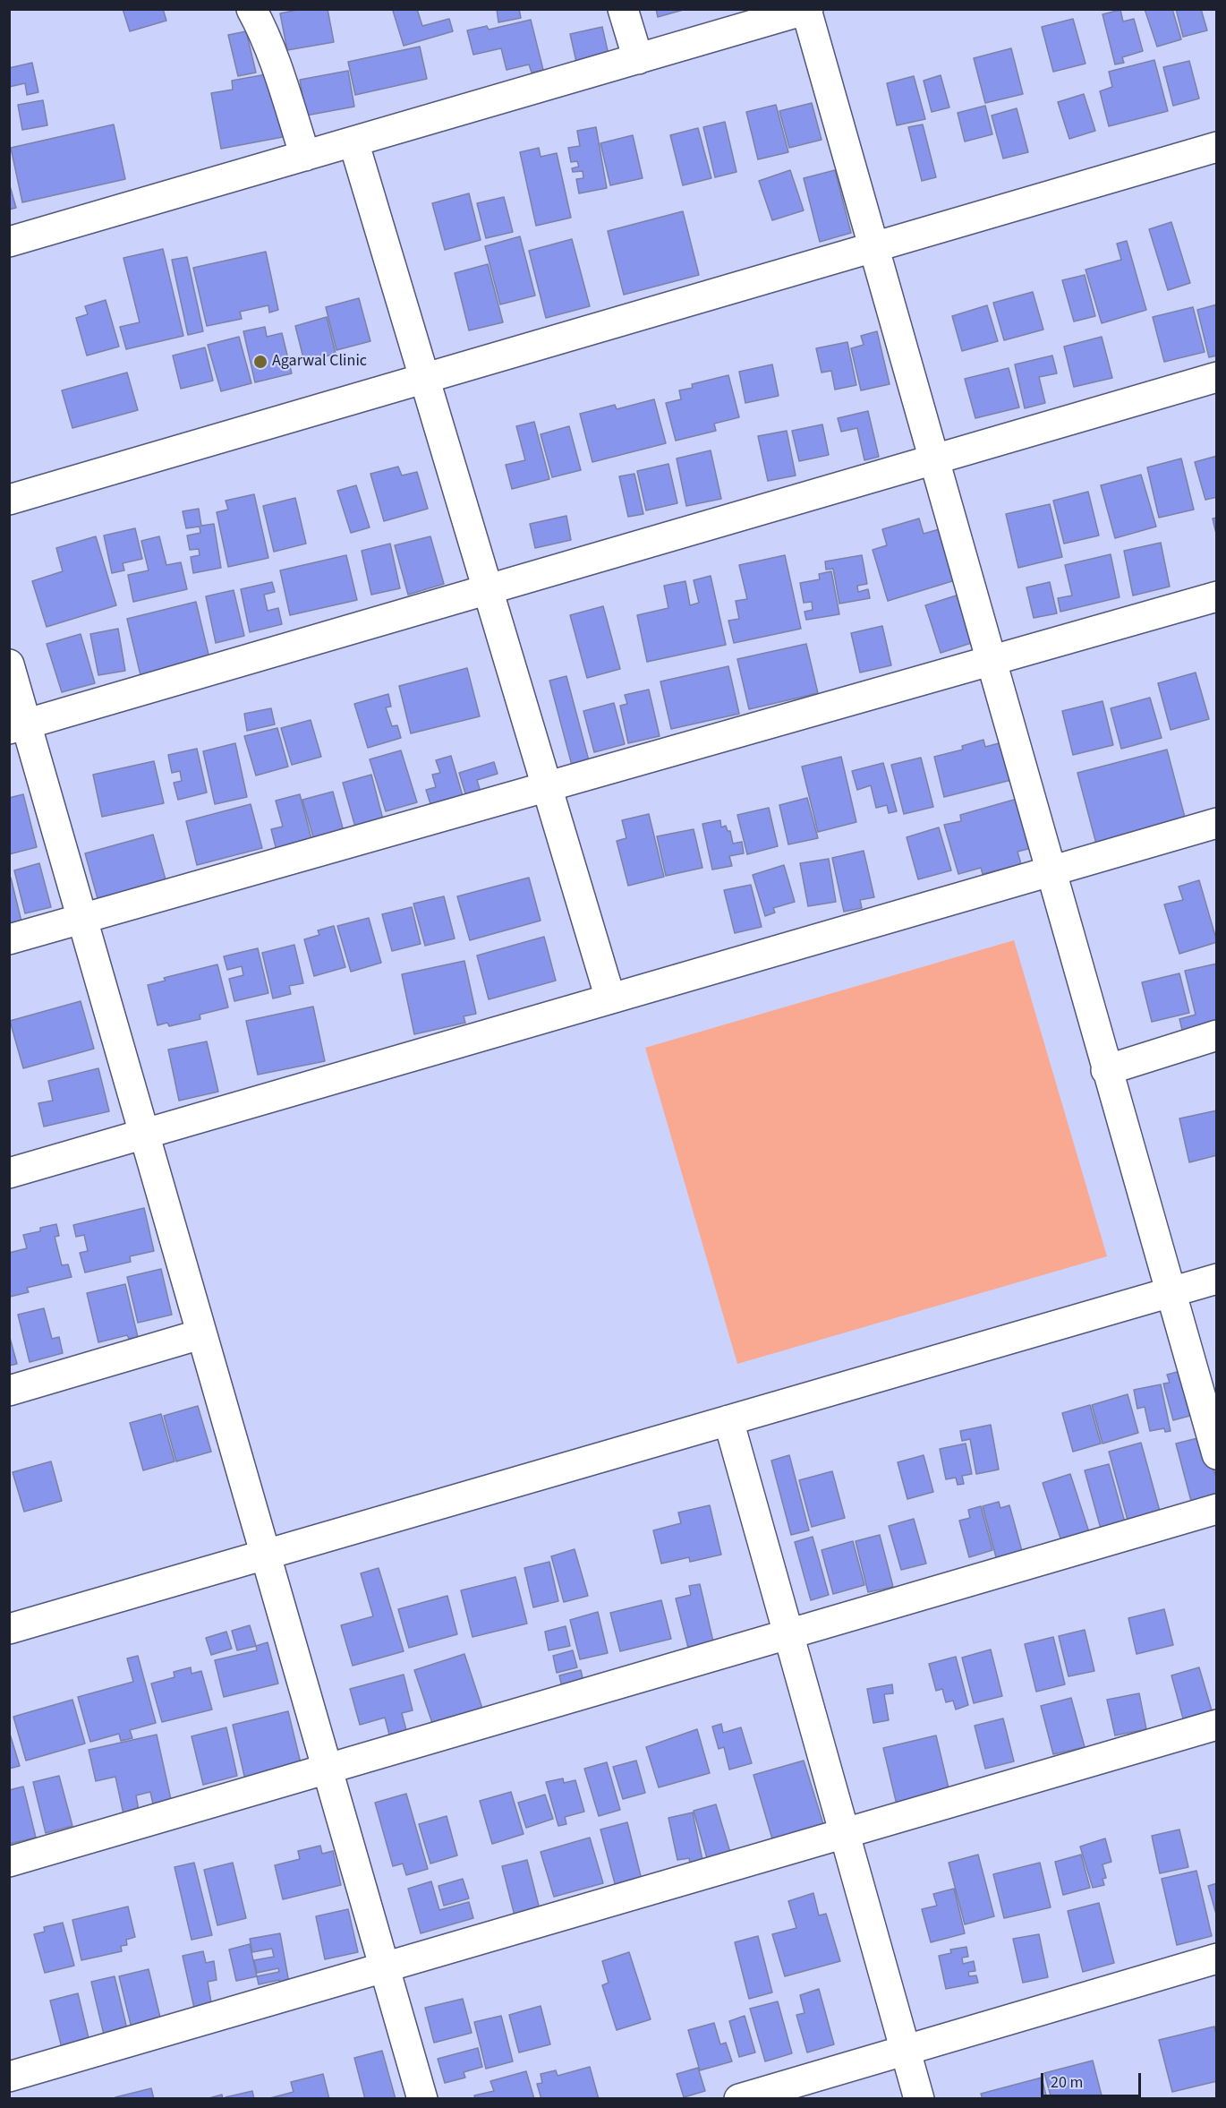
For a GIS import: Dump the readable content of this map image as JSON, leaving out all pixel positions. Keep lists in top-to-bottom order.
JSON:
{
  "places": ["Agarwal Clinic"],
  "scale_bar": "20 m"
}
